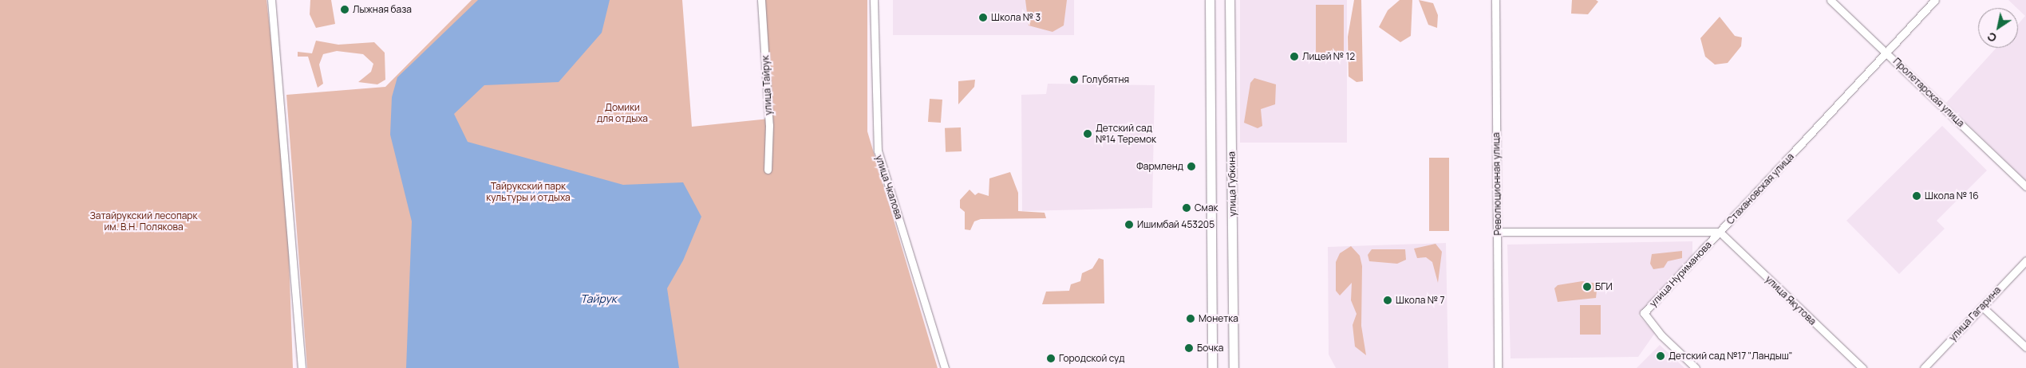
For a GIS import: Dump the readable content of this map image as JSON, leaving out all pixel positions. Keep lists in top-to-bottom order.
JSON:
{
  "streets": {
    "main road": ["улица Губкина"],
    "street": [
      "улица Тайрук",
      "Пролетарская улица",
      "Революционная улица",
      "улица Чкалова",
      "Стахановская улица",
      "улица Нуриманова",
      "улица Якутова",
      "улица Гагарина"
    ]
  },
  "crossings": [
    ["Пролетарская улица", "Стахановская улица"],
    ["Революционная улица", "Стахановская улица"],
    ["Стахановская улица", "улица Нуриманова"],
    ["Стахановская улица", "улица Якутова"],
    ["улица Нуриманова", "улица Якутова"]
  ],
  "water": ["Тайрук"],
  "parks": ["Домики для отдыха", "Тайрукский парк культуры и отдыха", "Затайрукский лесопарк им. В.Н. Полякова"],
  "places": [
    "Лыжная база",
    "Школа № 3",
    "Лицей № 12",
    "Голубятня",
    "Детский сад №14 Теремок",
    "Фармленд",
    "Школа № 16",
    "Смак",
    "Ишимбай 453205",
    "БГИ",
    "Школа № 7",
    "Монетка",
    "Бочка",
    "Детский сад №17 \"Ландыш\"",
    "Городской суд"
  ],
  "north": "bottom left"
}
